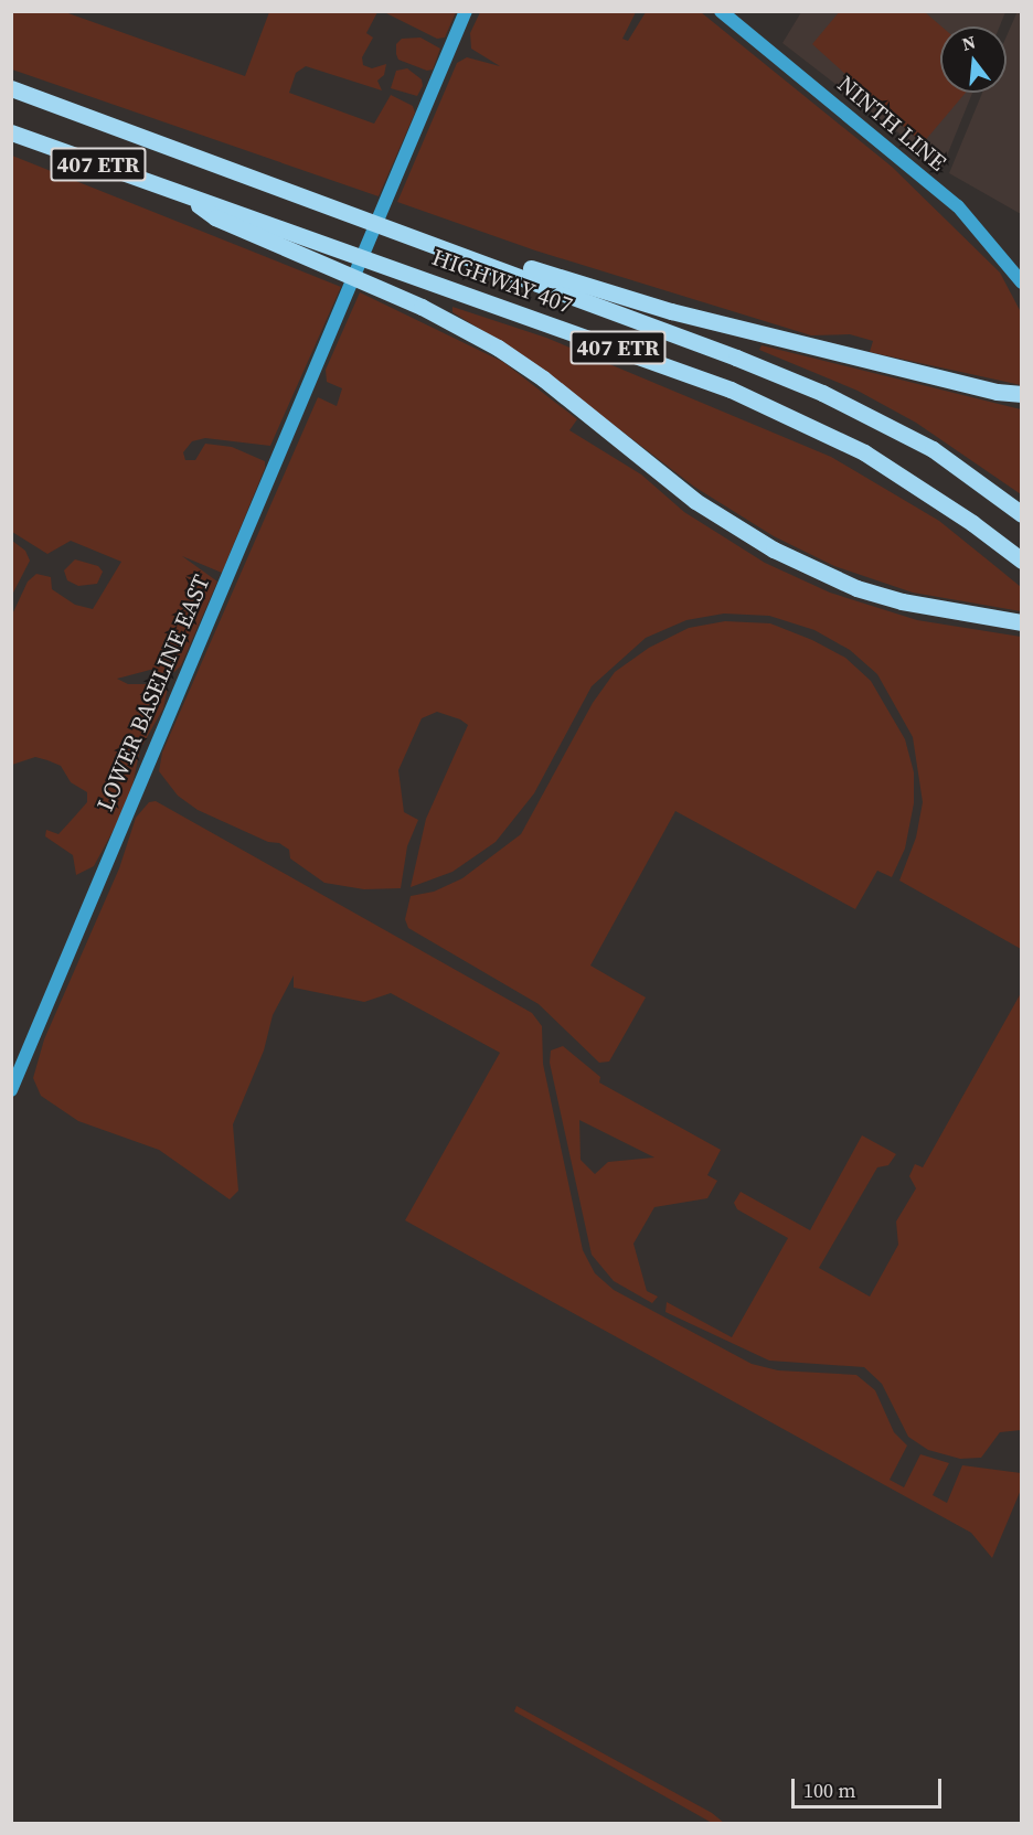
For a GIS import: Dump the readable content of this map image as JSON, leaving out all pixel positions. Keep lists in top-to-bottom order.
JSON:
{
  "streets": {
    "highway": ["407 ETR", "HIGHWAY 407"],
    "main road": ["NINTH LINE", "LOWER BASELINE EAST"]
  },
  "scale_bar": "100 m",
  "north": "top"
}
